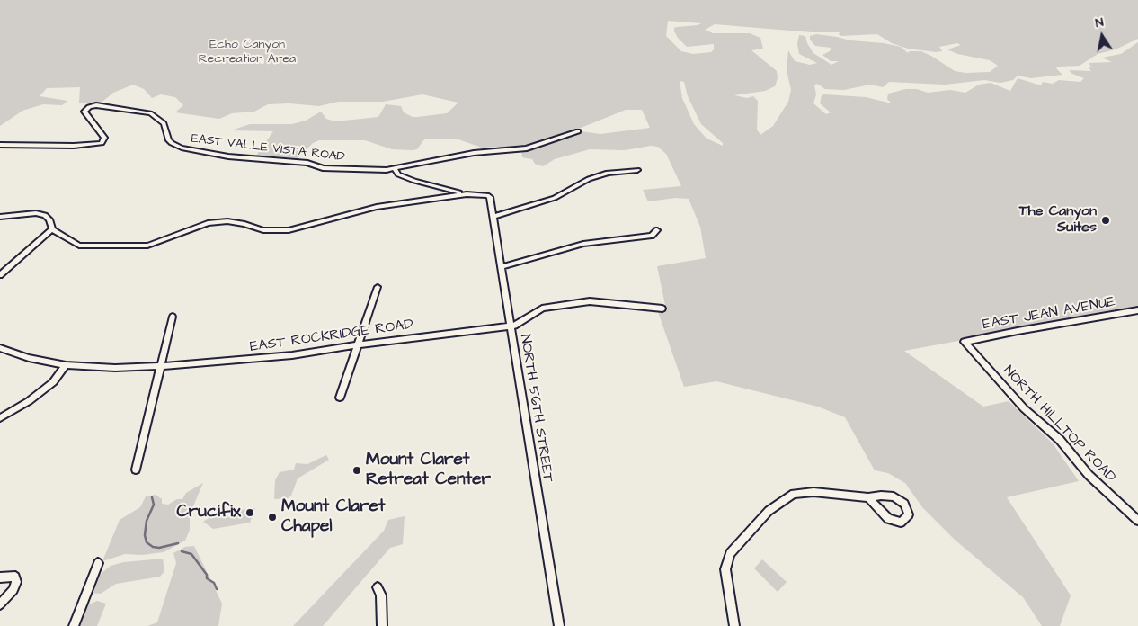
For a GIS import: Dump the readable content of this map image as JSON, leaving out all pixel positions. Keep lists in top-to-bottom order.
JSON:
{
  "streets": {
    "street": [
      "EAST VALLE VISTA ROAD",
      "EAST JEAN AVENUE",
      "EAST ROCKRIDGE ROAD",
      "NORTH 56TH STREET",
      "NORTH HILLTOP ROAD"
    ]
  },
  "crossings": [
    ["EAST JEAN AVENUE", "NORTH HILLTOP ROAD"],
    ["EAST ROCKRIDGE ROAD", "NORTH 56TH STREET"]
  ],
  "parks": ["Echo Canyon Recreation Area"],
  "places": [
    "The Canyon Suites",
    "Mount Claret Retreat Center",
    "Crucifix",
    "Mount Claret Chapel"
  ],
  "north": "top"
}
